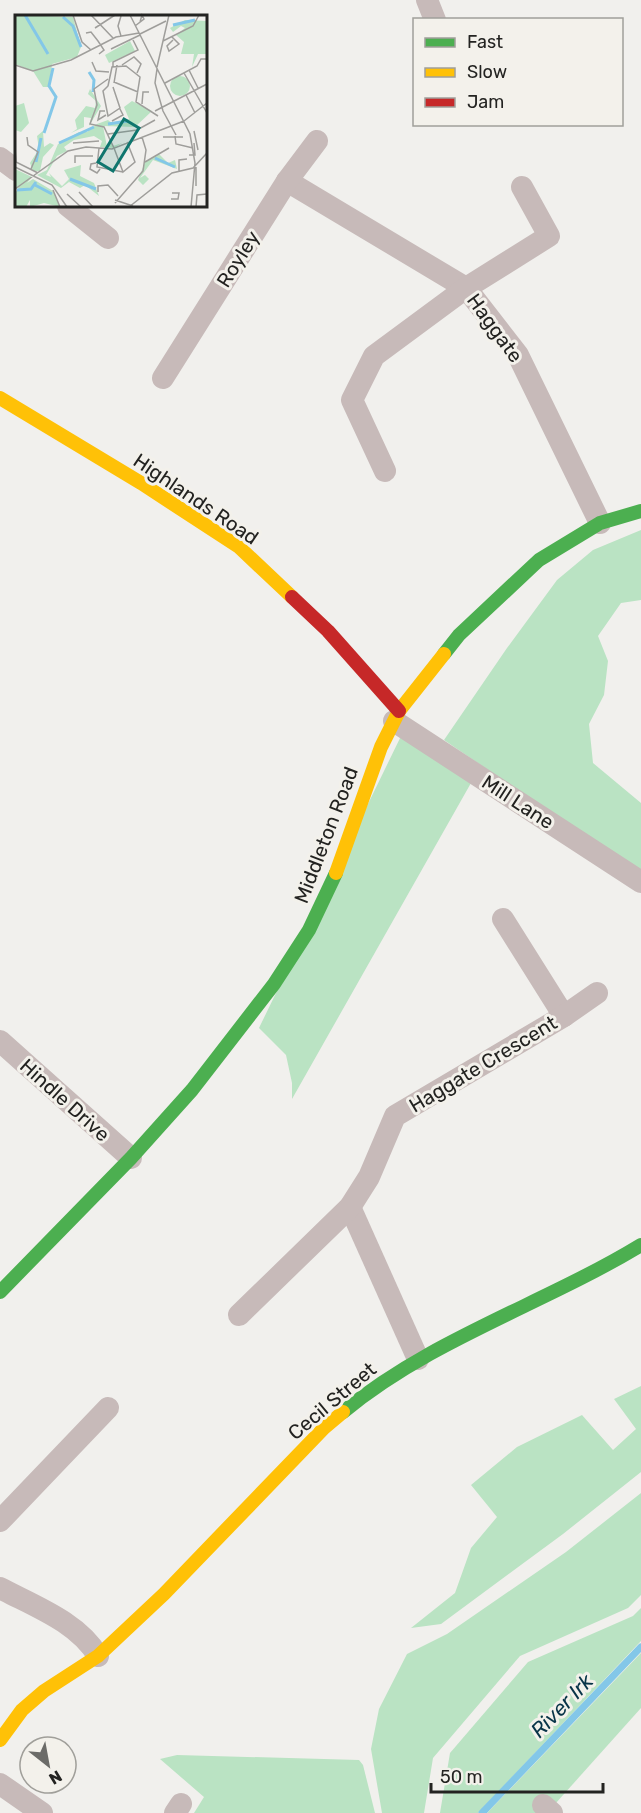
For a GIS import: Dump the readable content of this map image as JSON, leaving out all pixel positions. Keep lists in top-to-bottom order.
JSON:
{
  "streets": {
    "street": [
      "Royley",
      "Haggate",
      "Highlands Road",
      "Mill Lane",
      "Middleton Road",
      "Haggate Crescent",
      "Hindle Drive",
      "Cecil Street"
    ]
  },
  "crossings": [
    ["Royley", "Haggate"],
    ["Haggate", "Middleton Road"],
    ["Highlands Road", "Mill Lane"],
    ["Highlands Road", "Middleton Road"],
    ["Mill Lane", "Middleton Road"],
    ["Middleton Road", "Hindle Drive"]
  ],
  "water": ["River Irk"],
  "legend": ["Fast", "Slow", "Jam"],
  "scale_bar": "50 m",
  "north": "bottom right"
}
